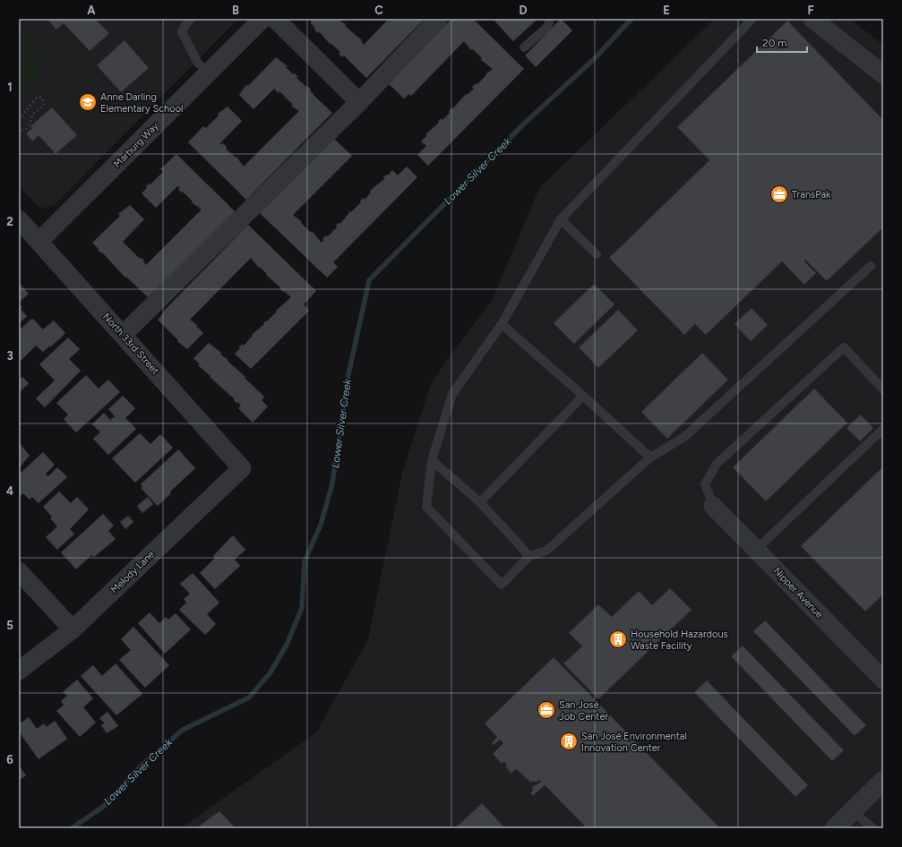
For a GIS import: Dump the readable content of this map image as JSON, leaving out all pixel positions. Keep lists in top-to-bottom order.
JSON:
{
  "streets": {
    "street": [
      "Marburg Way",
      "North 33rd Street",
      "Melody Lane",
      "Nipper Avenue"
    ]
  },
  "crossings": [
    ["Marburg Way", "North 33rd Street"],
    ["North 33rd Street", "Melody Lane"]
  ],
  "water": ["Lower Silver Creek"],
  "places": {
    "school or university": ["Anne Darling Elementary School"],
    "office": ["TransPak", "San José Job Center"],
    "building": ["Household Hazardous Waste Facility", "San José Environmental Innovation Center"]
  },
  "scale_bar": "20 m",
  "grid": {
    "columns": [
      "A",
      "B",
      "C",
      "D",
      "E",
      "F"
    ],
    "rows": [
      "1",
      "2",
      "3",
      "4",
      "5",
      "6"
    ]
  }
}
